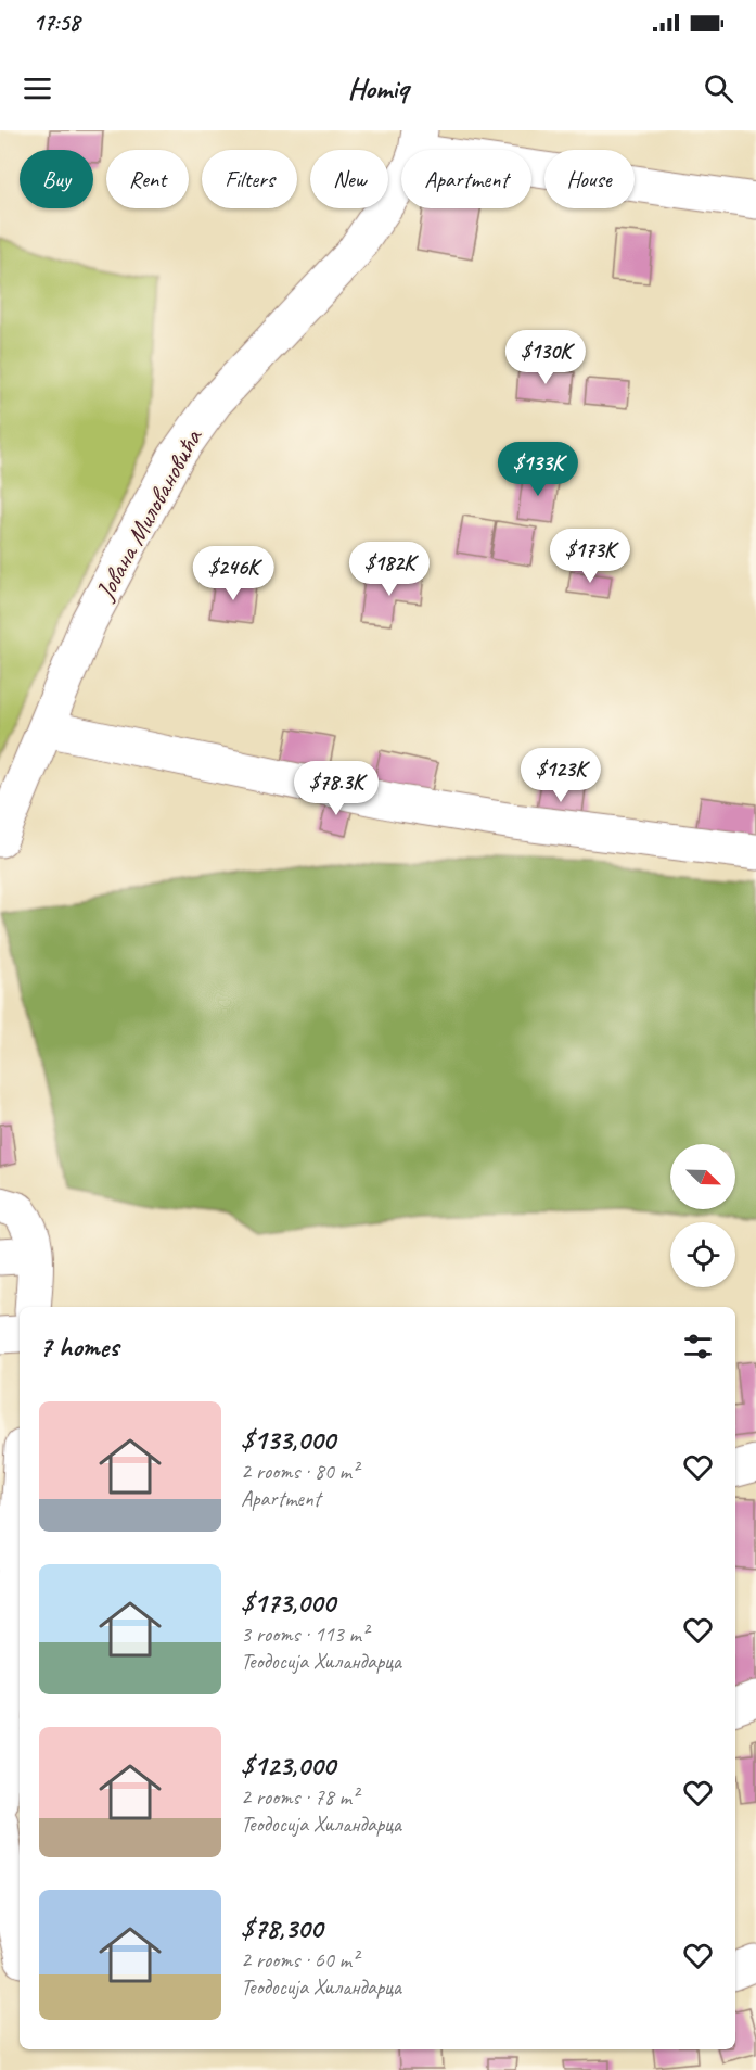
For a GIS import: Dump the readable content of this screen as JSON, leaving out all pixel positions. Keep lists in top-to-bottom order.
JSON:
{
  "streets": {
    "street": ["Јована Миловановића"]
  },
  "north": "bottom right",
  "page": {
    "status": "17:58",
    "header": "Homiq",
    "chip": [
      "Buy",
      "Rent",
      "Filters",
      "New",
      "Apartment",
      "House"
    ],
    "price": [
      "$130K",
      "$133K",
      "$173K",
      "$182K",
      "$246K",
      "$123K",
      "$78.3K"
    ],
    "heading": "7 homes",
    "list": [
      {
        "name": "$133,000",
        "note": "2 rooms · 80 m² · Apartment"
      },
      {
        "name": "$173,000",
        "note": "3 rooms · 113 m² · Теодосија Хиландарца"
      },
      {
        "name": "$123,000",
        "note": "2 rooms · 78 m² · Теодосија Хиландарца"
      },
      {
        "name": "$78,300",
        "note": "2 rooms · 60 m² · Теодосија Хиландарца"
      }
    ]
  }
}
